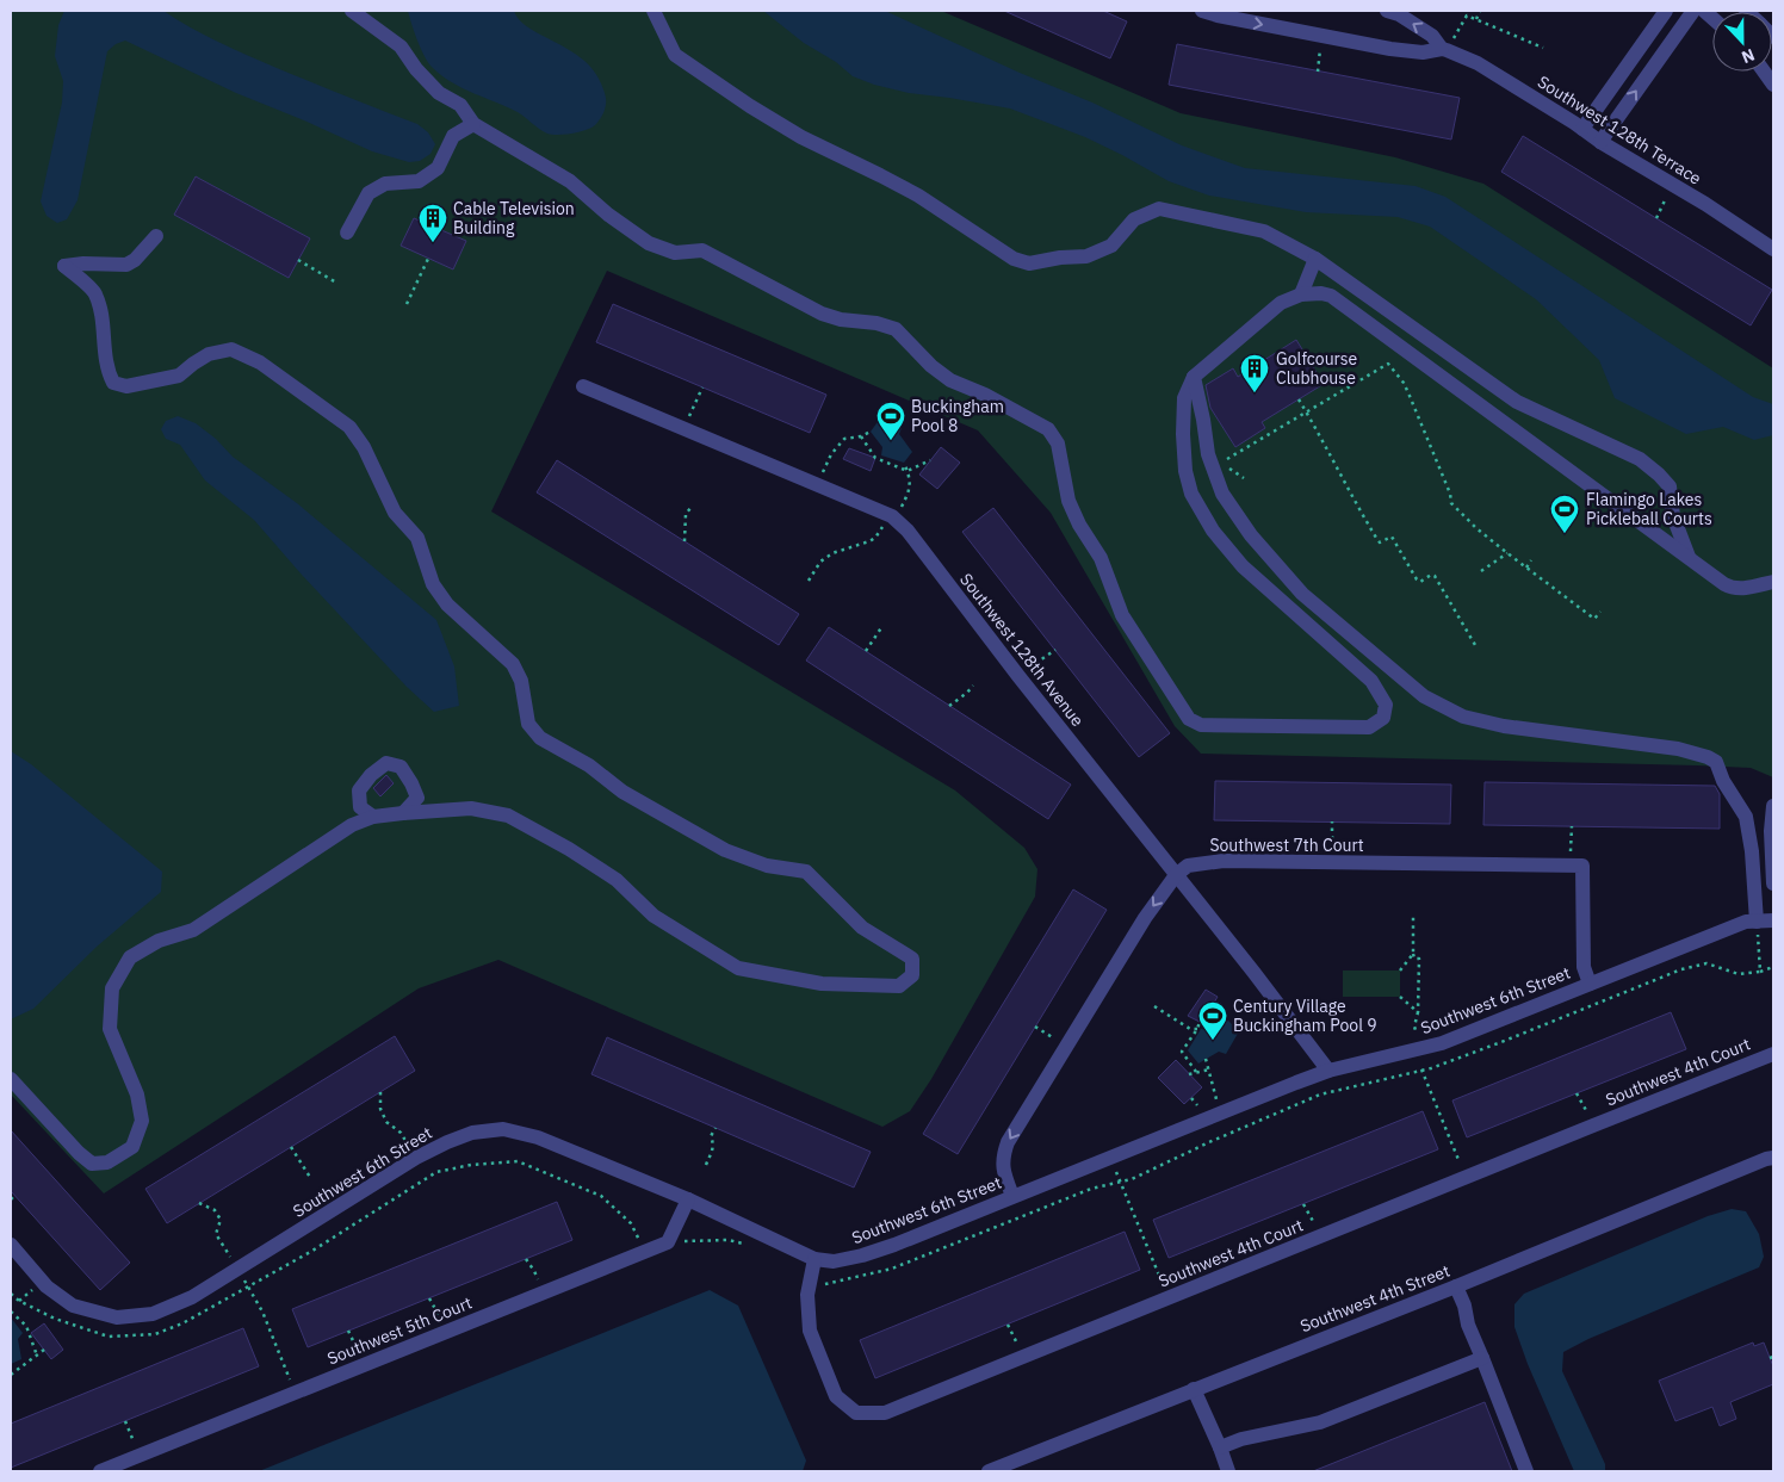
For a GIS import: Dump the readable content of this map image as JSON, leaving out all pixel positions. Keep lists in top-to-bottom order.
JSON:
{
  "streets": {
    "street": [
      "Southwest 128th Terrace",
      "Southwest 128th Avenue",
      "Southwest 7th Court",
      "Southwest 6th Street",
      "Southwest 4th Court",
      "Southwest 4th Street",
      "Southwest 5th Court"
    ]
  },
  "crossings": [
    ["Southwest 128th Avenue", "Southwest 7th Court"],
    ["Southwest 128th Avenue", "Southwest 6th Street"],
    ["Southwest 6th Street", "Southwest 4th Court"]
  ],
  "places": {
    "building": ["Cable Television Building", "Golfcourse Clubhouse"],
    "sports": ["Buckingham Pool 8", "Flamingo Lakes Pickleball Courts", "Century Village Buckingham Pool 9"]
  },
  "north": "bottom"
}
